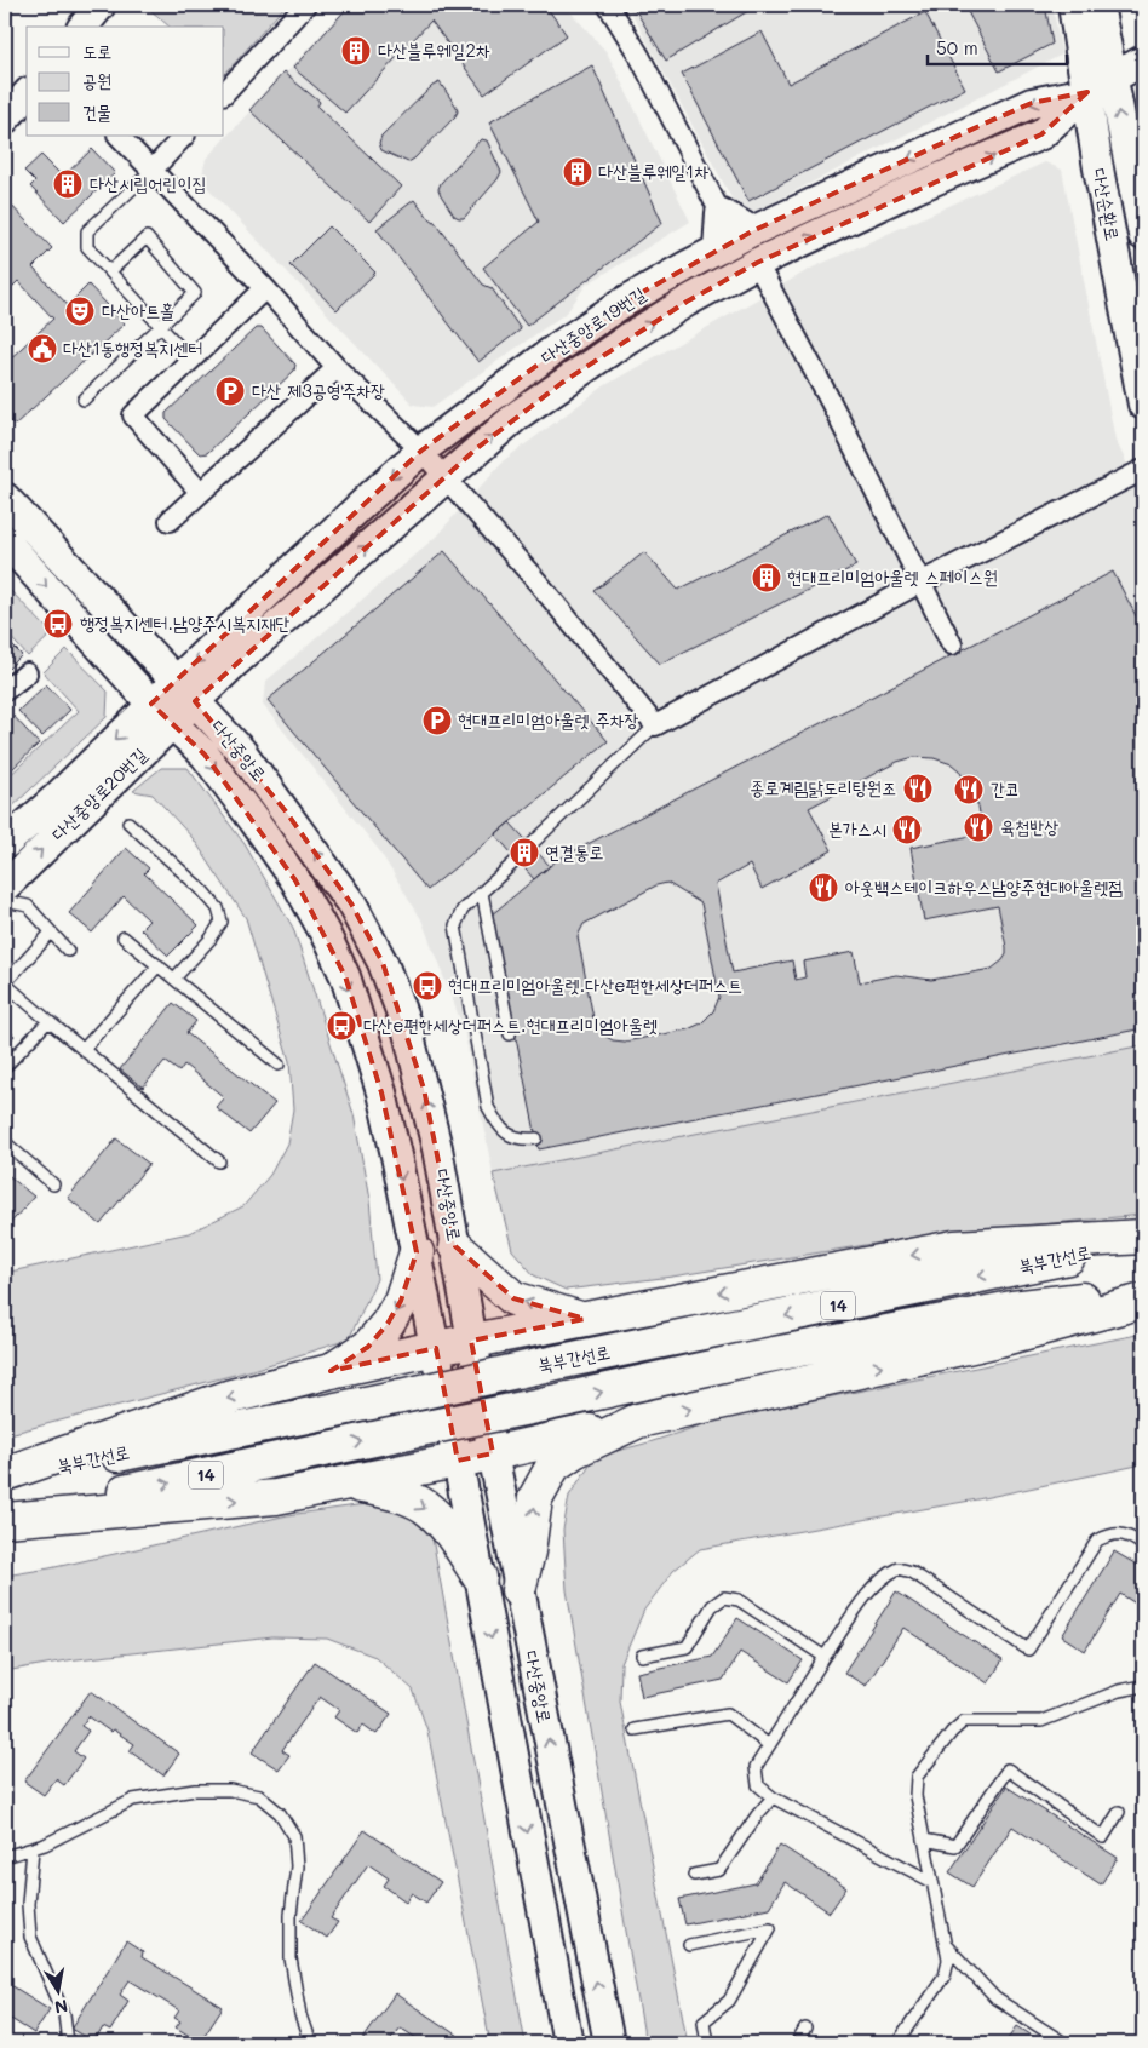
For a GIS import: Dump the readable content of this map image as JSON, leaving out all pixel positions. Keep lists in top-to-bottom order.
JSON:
{
  "streets": {
    "highway": ["북부간선로", "14"],
    "street": [
      "다산순환로",
      "다산중앙로19번길",
      "다산중앙로",
      "다산중앙로20번길"
    ]
  },
  "crossings": [
    ["다산순환로", "다산중앙로19번길"],
    ["다산중앙로19번길", "다산중앙로"],
    ["다산중앙로19번길", "다산중앙로20번길"],
    ["다산중앙로", "다산중앙로20번길"]
  ],
  "places": {
    "building": [
      "다산블루웨일2차",
      "다산블루웨일1차",
      "다산시립어린이집",
      "현대프리미엄아울렛 스페이스원",
      "연결통로"
    ],
    "theatre": ["다산아트홀"],
    "public building": ["다산1동행정복지센터"],
    "parking": ["다산 제3공영주차장", "현대프리미엄아울렛 주차장"],
    "bus stop": ["행정복지센터.남양주시복지재단", "현대프리미엄아울렛.다산e편한세상더퍼스트", "다산e편한세상더퍼스트.현대프리미엄아울렛"],
    "restaurant": [
      "종로계림닭도리탕원조",
      "간코",
      "육첩반상",
      "본가스시",
      "아웃백스테이크하우스남양주현대아울렛점"
    ]
  },
  "legend": ["도로", "공원", "건물"],
  "scale_bar": "50 m",
  "north": "bottom"
}
